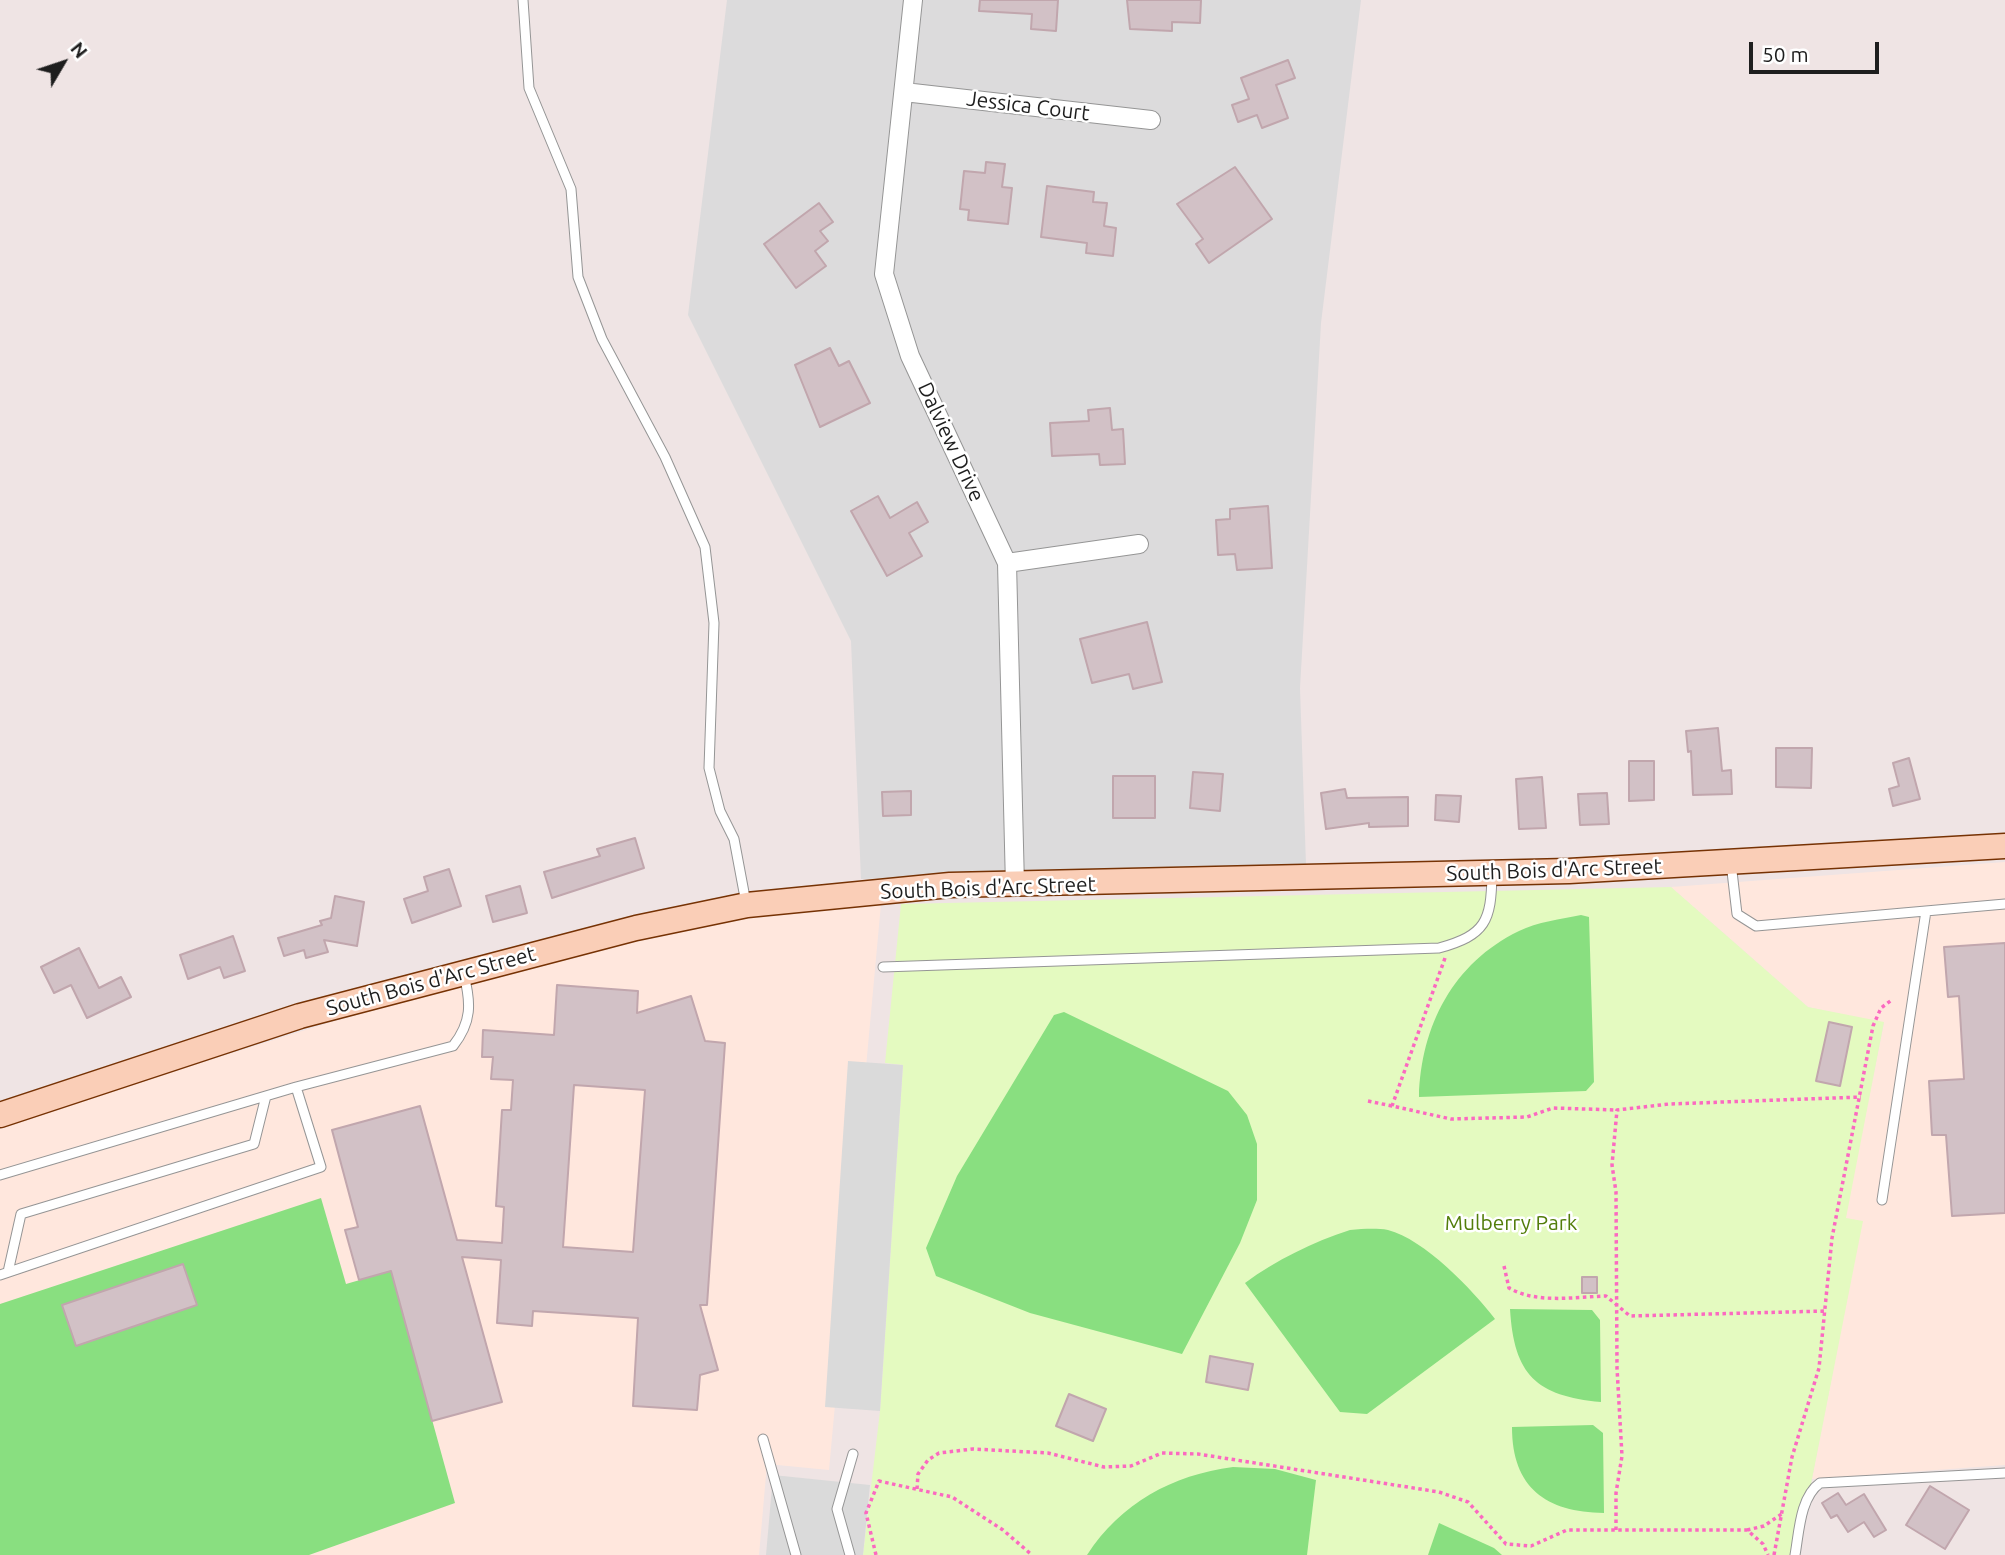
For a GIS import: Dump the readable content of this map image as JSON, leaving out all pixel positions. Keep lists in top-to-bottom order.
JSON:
{
  "streets": {
    "main road": ["South Bois d'Arc Street"],
    "street": ["Jessica Court", "Dalview Drive"]
  },
  "crossings": [
    ["Jessica Court", "Dalview Drive"],
    ["Dalview Drive", "South Bois d'Arc Street"]
  ],
  "parks": ["Mulberry Park"],
  "scale_bar": "50 m",
  "north": "top right"
}
